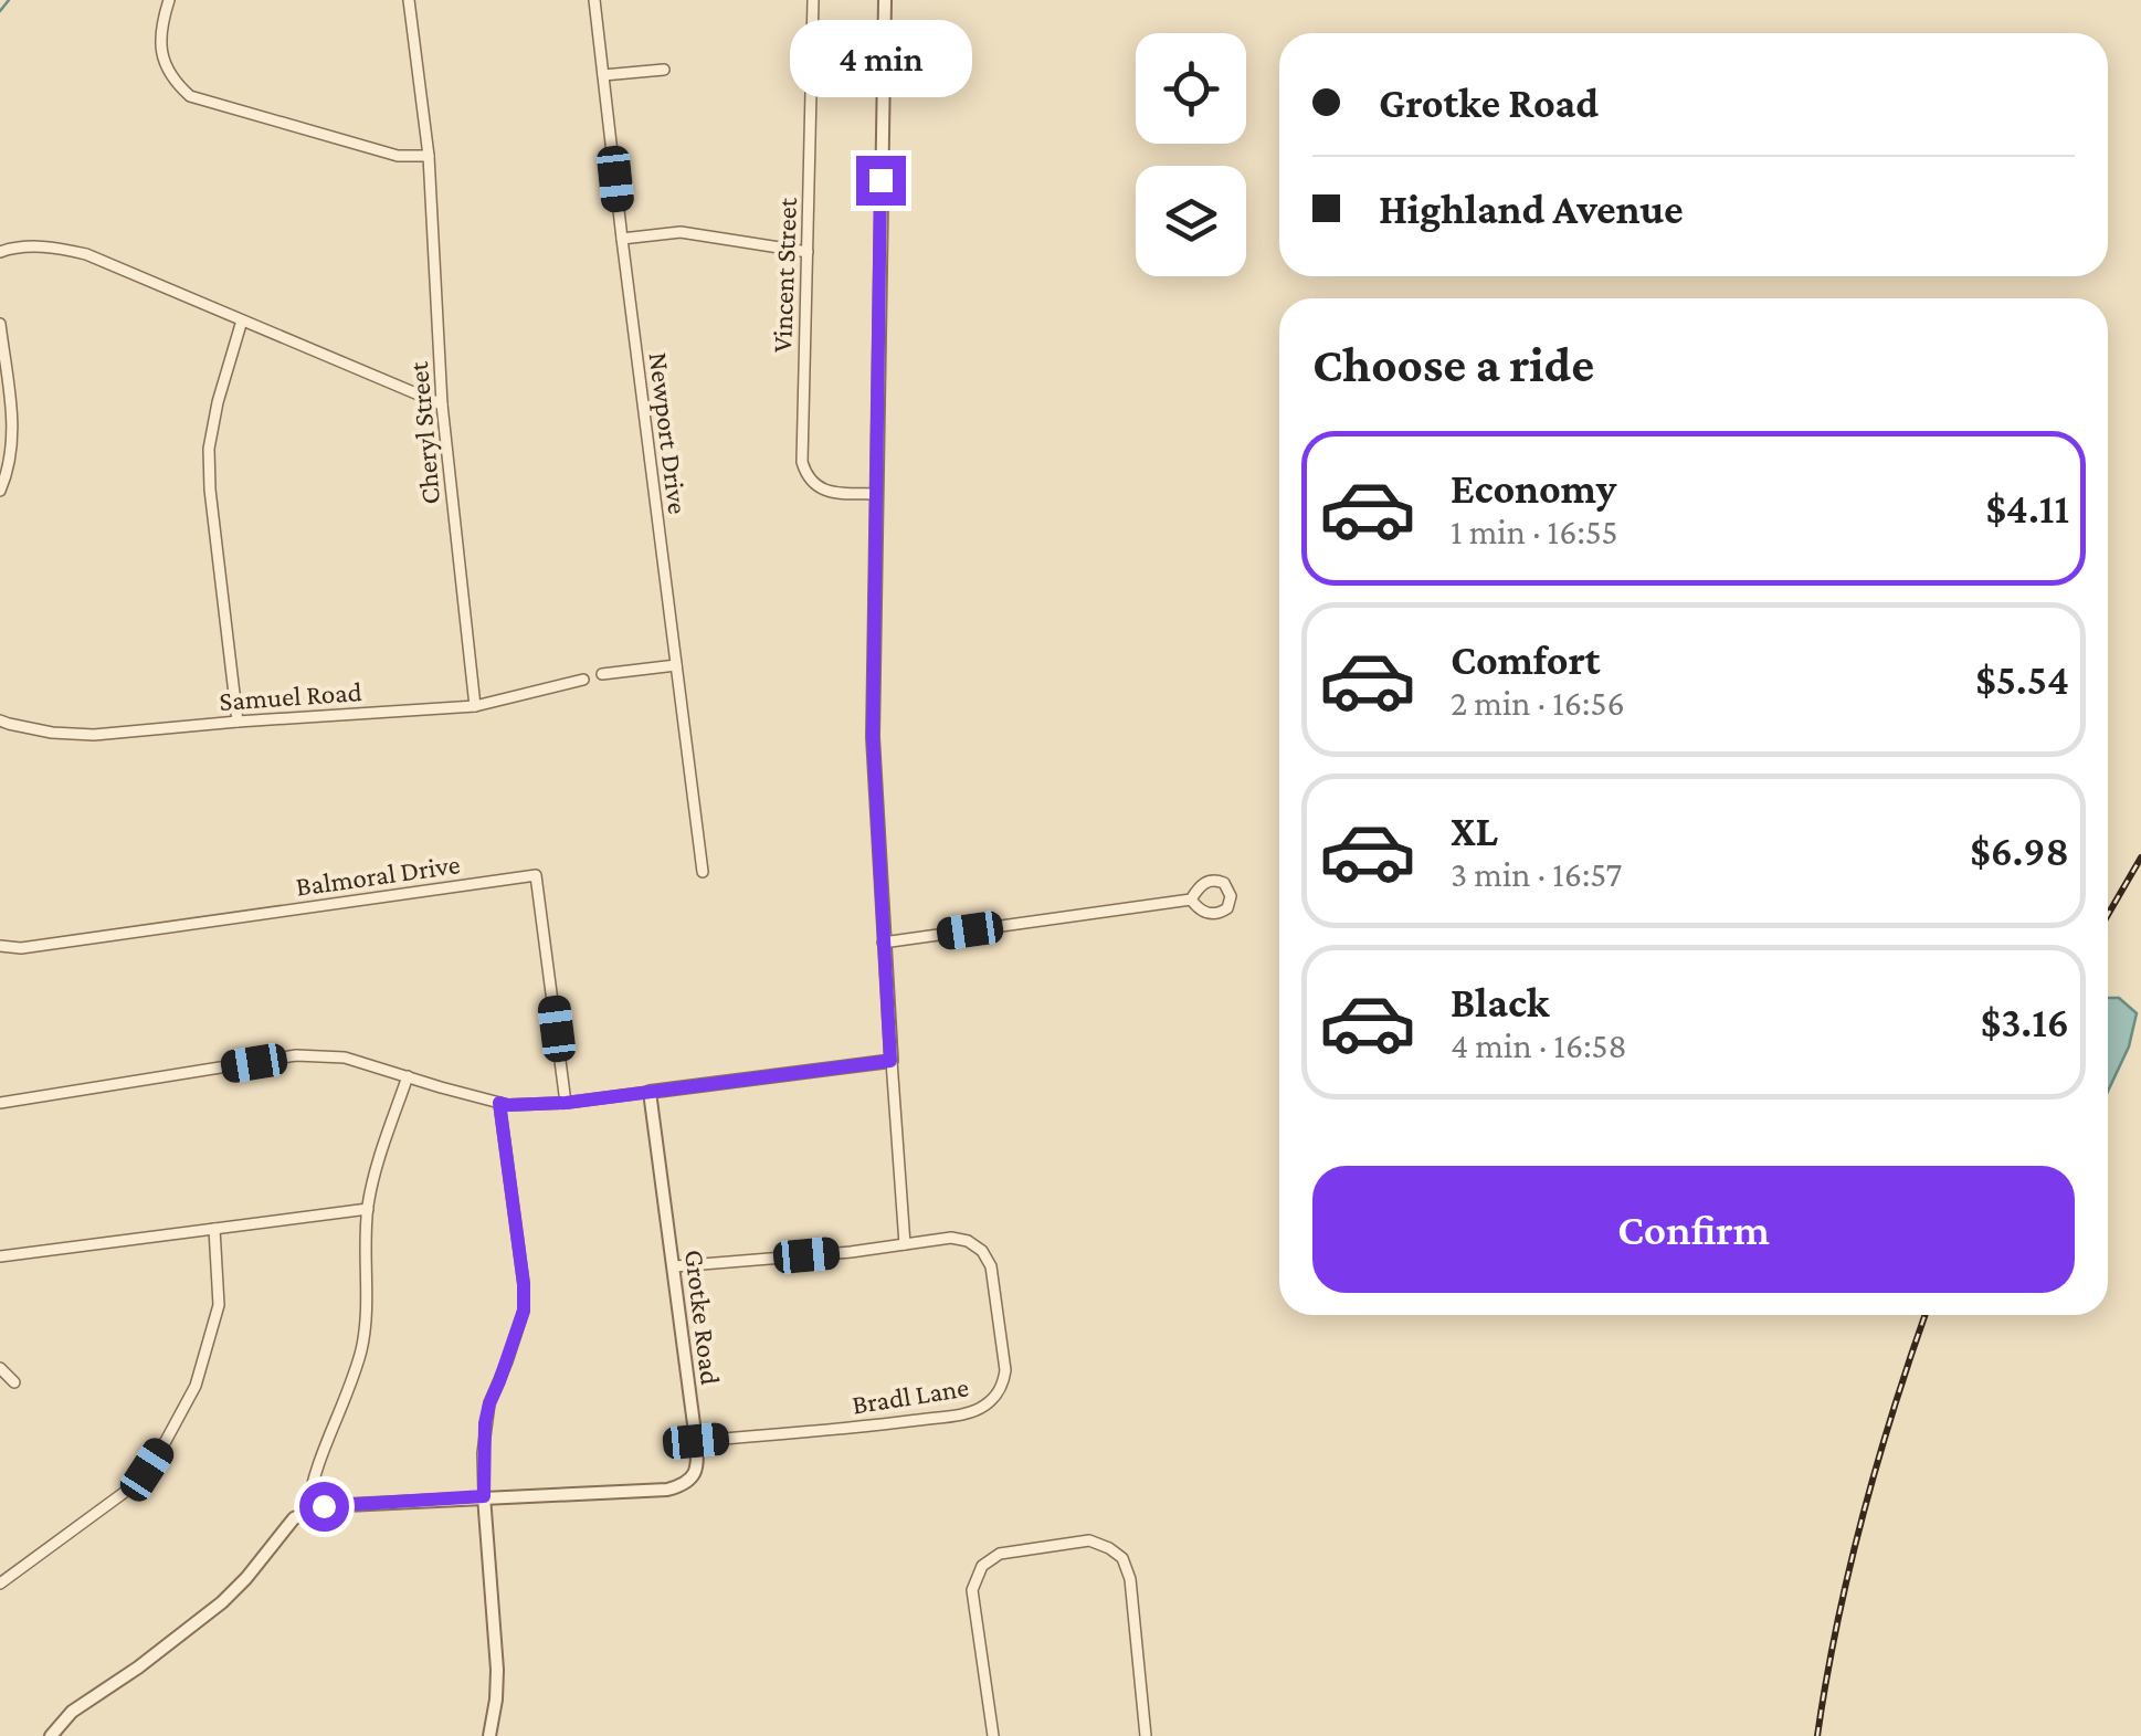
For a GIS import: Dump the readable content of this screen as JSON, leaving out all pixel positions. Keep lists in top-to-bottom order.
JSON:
{
  "streets": {
    "street": [
      "Vincent Street",
      "Cheryl Street",
      "Newport Drive",
      "Samuel Road",
      "Balmoral Drive",
      "Grotke Road",
      "Bradl Lane"
    ]
  },
  "crossings": [
    ["Cheryl Street", "Samuel Road"],
    ["Grotke Road", "Bradl Lane"]
  ],
  "page": {
    "bubble": "4 min",
    "banner": ["Grotke Road", "Highland Avenue"],
    "heading": "Choose a ride",
    "list": [
      {
        "name": "Economy",
        "note": "1 min · 16:55",
        "value": "$4.11"
      },
      {
        "name": "Comfort",
        "note": "2 min · 16:56",
        "value": "$5.54"
      },
      {
        "name": "XL",
        "note": "3 min · 16:57",
        "value": "$6.98"
      },
      {
        "name": "Black",
        "note": "4 min · 16:58",
        "value": "$3.16"
      }
    ],
    "buttons": "Confirm"
  }
}
